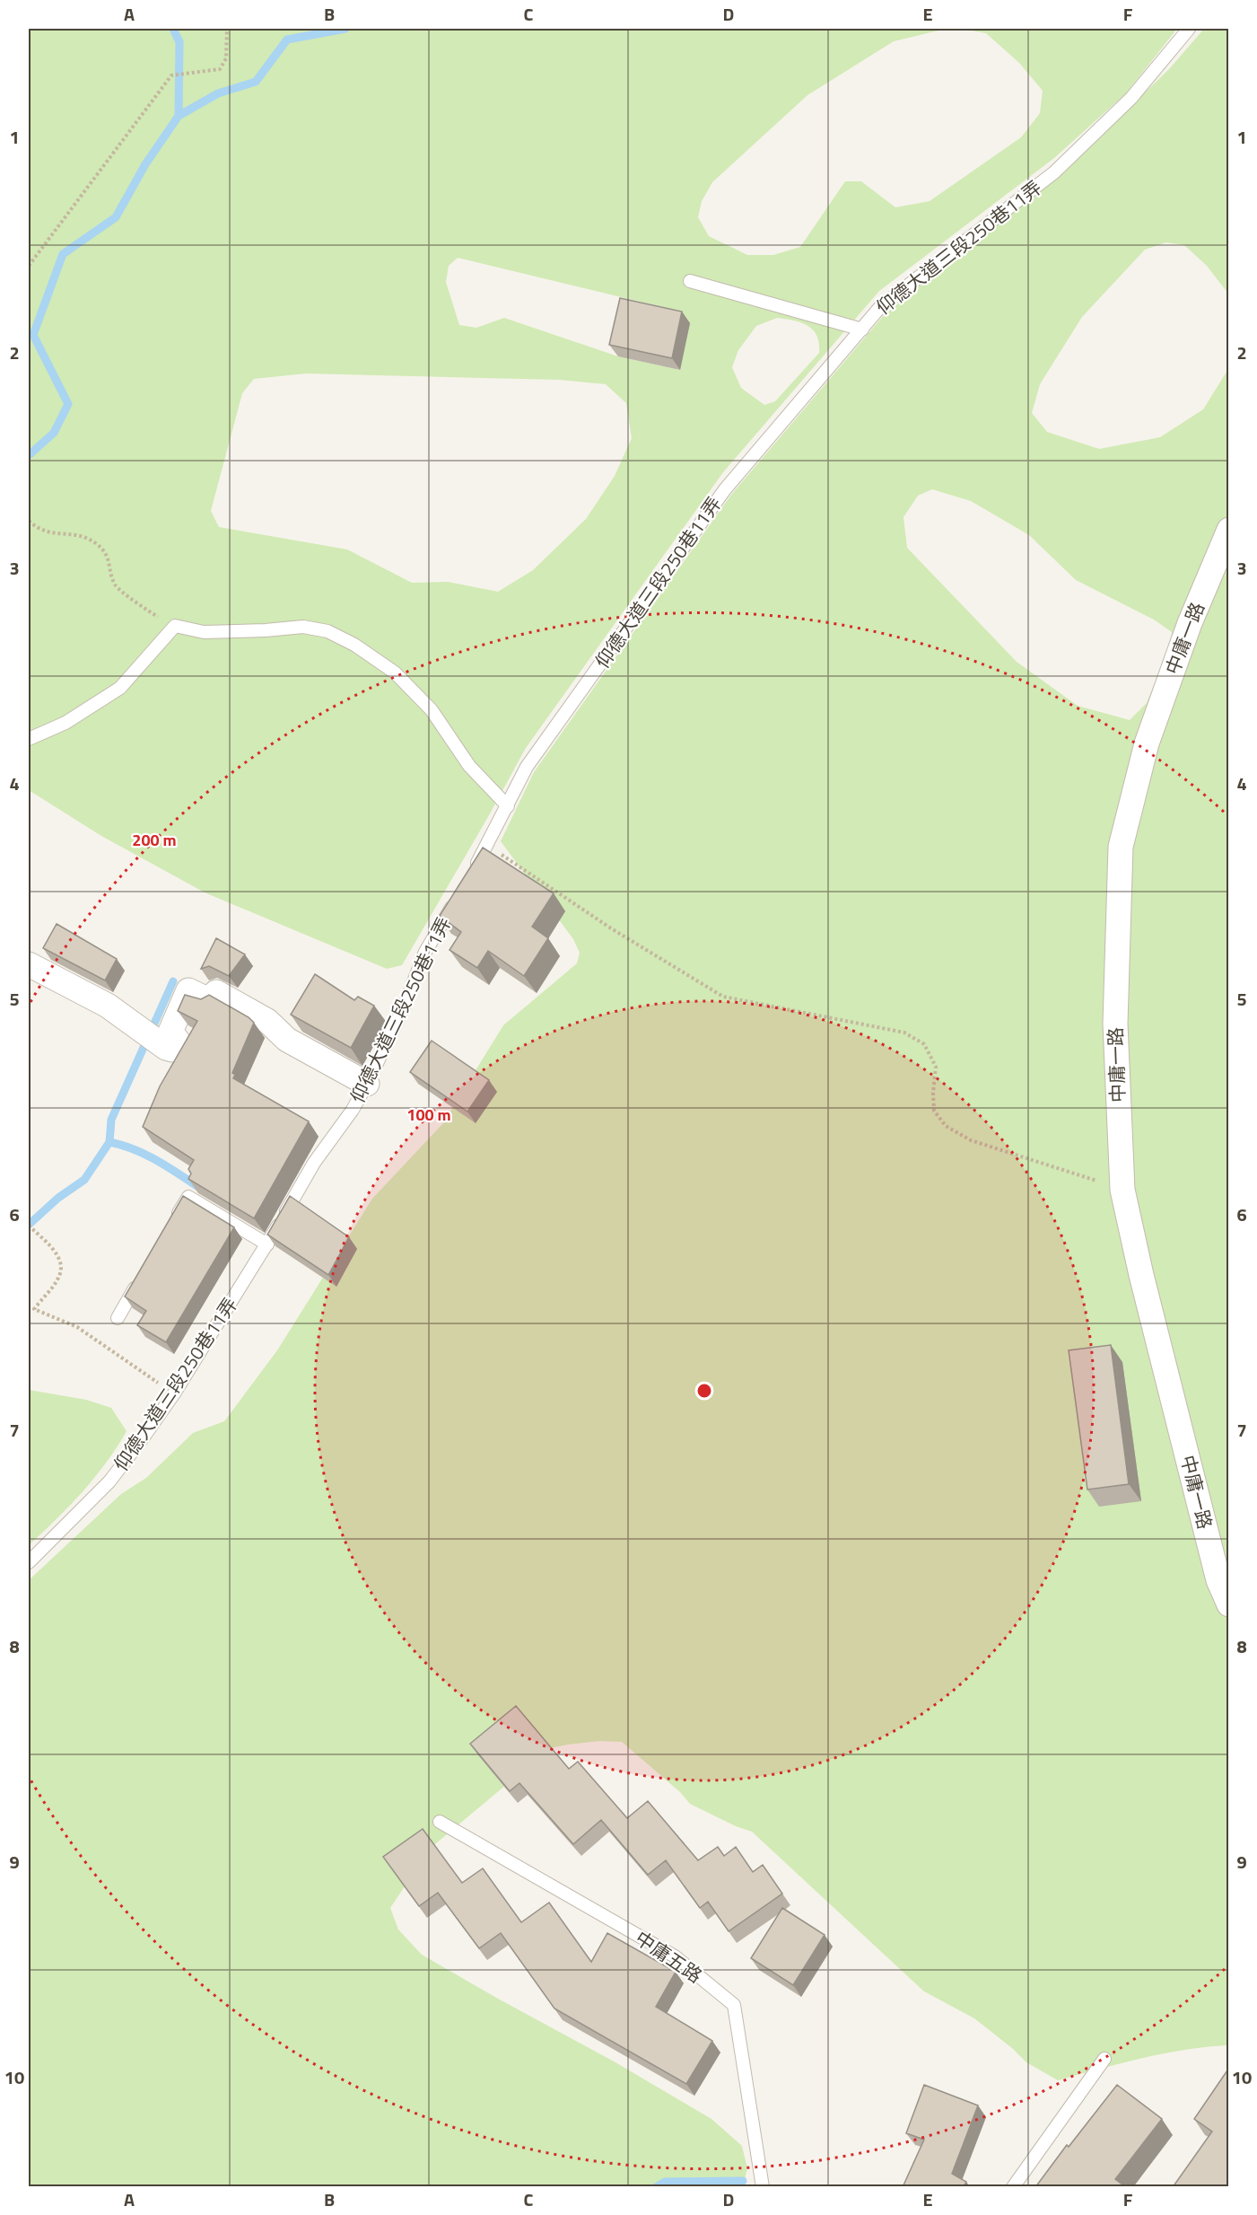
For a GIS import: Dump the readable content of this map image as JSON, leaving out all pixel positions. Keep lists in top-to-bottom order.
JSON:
{
  "streets": {
    "street": ["中庸一路"],
    "lane": ["仰德大道三段250巷11弄", "中庸五路"]
  },
  "grid": {
    "columns": [
      "A",
      "B",
      "C",
      "D",
      "E",
      "F"
    ],
    "rows": [
      "1",
      "2",
      "3",
      "4",
      "5",
      "6",
      "7",
      "8",
      "9",
      "10"
    ]
  },
  "rings": ["200 m", "100 m"]
}
